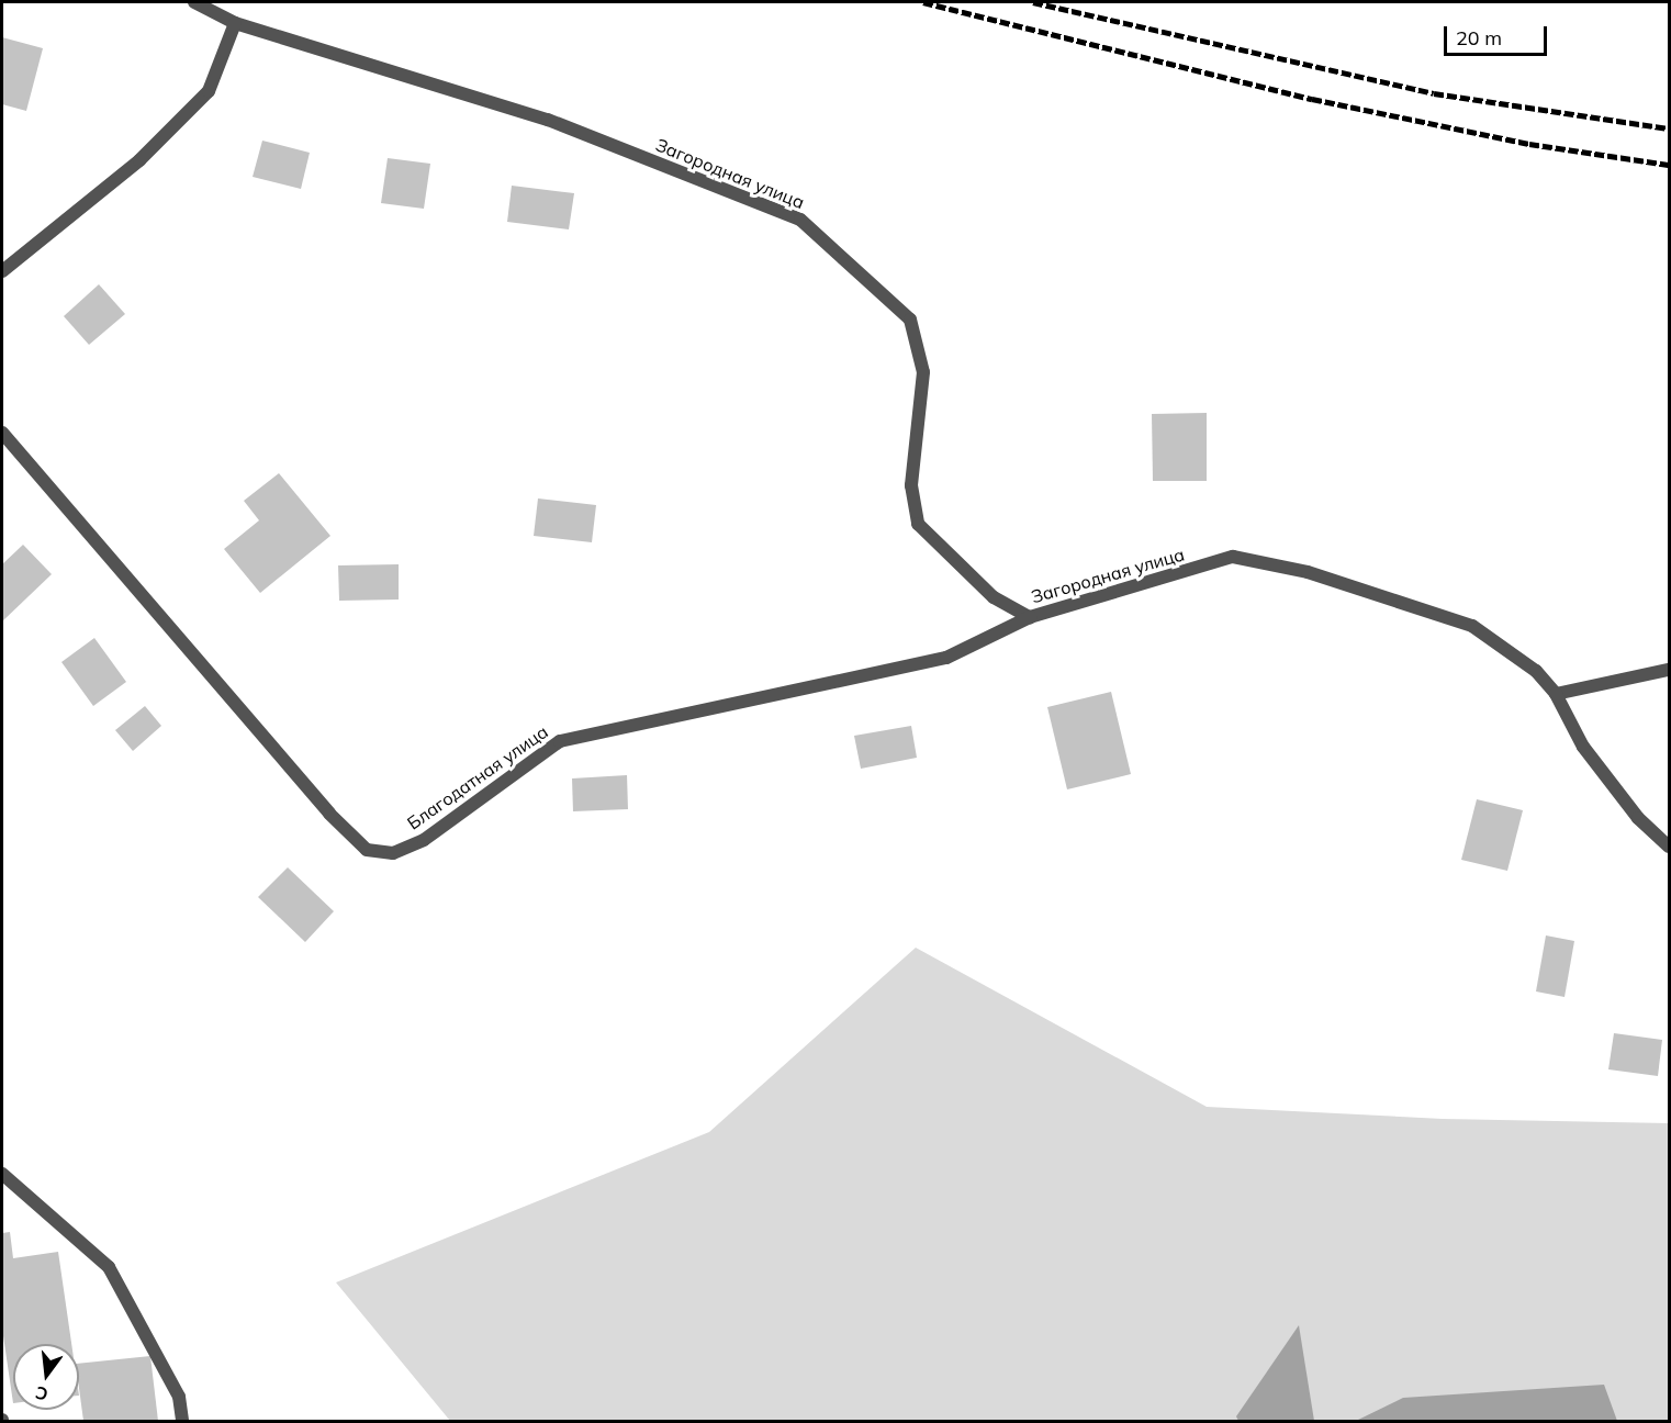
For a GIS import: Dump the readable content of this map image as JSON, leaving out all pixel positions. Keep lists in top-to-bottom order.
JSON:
{
  "streets": {
    "street": ["Загородная улица", "Благодатная улица"]
  },
  "crossings": [
    ["Загородная улица", "Благодатная улица"]
  ],
  "scale_bar": "20 m",
  "north": "bottom"
}
